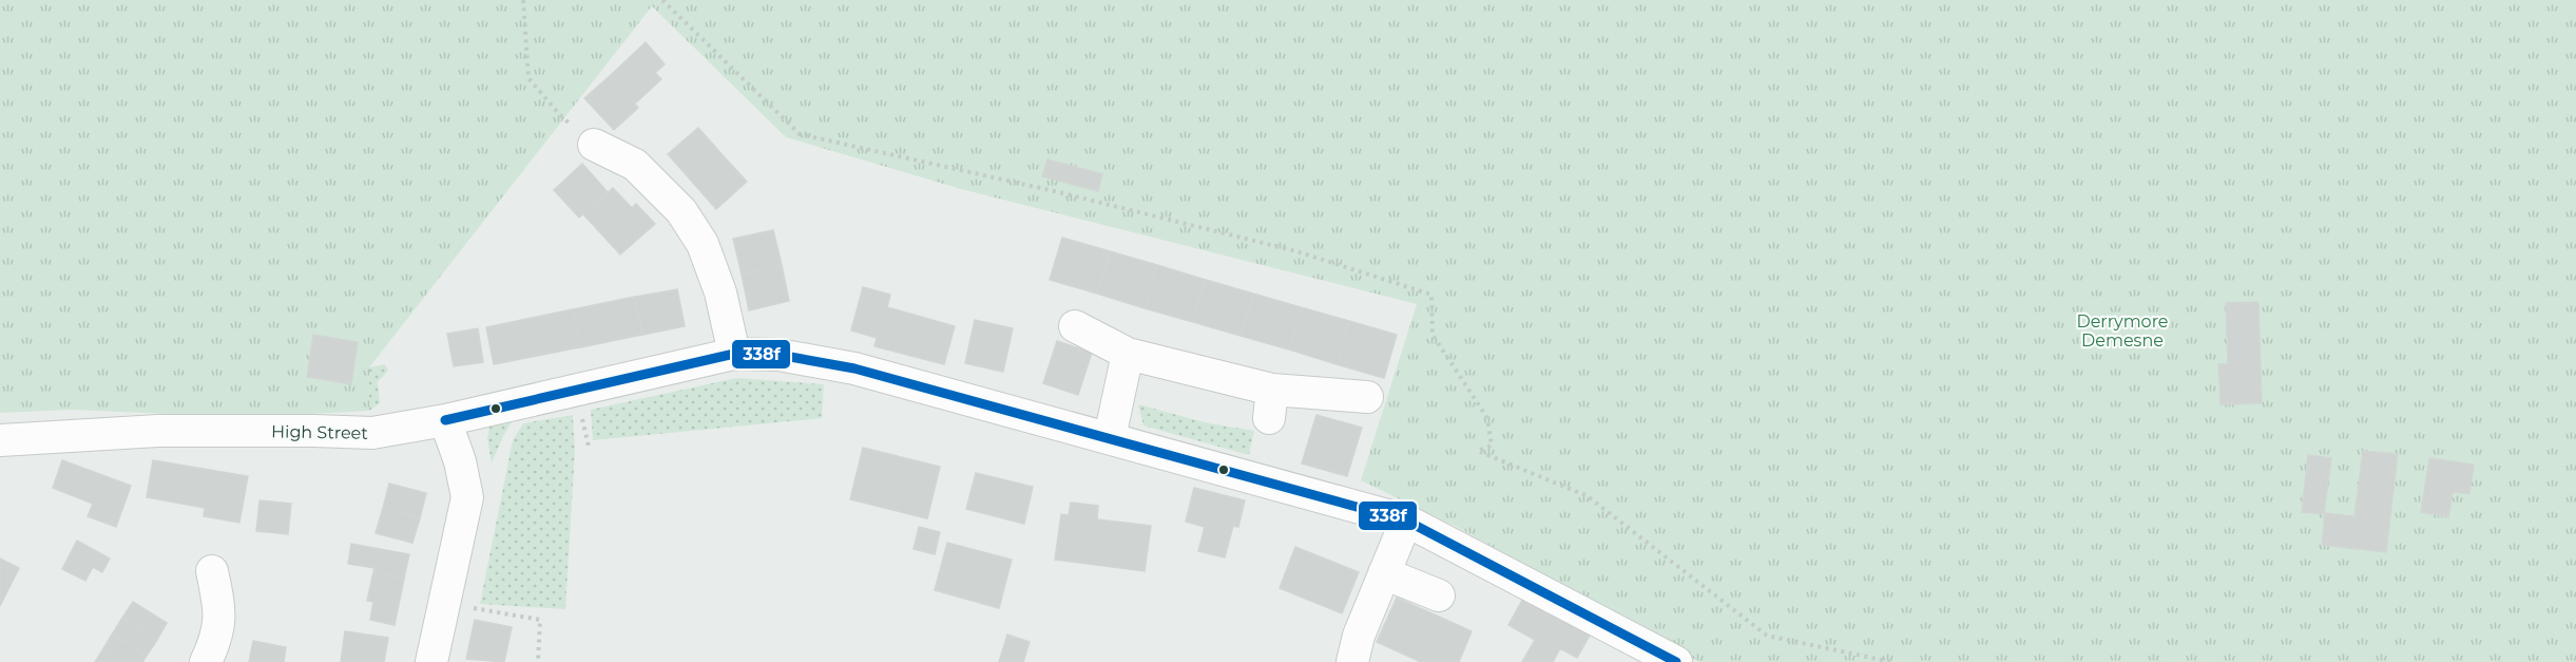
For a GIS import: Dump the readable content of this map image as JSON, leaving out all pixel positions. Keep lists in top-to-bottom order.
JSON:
{
  "streets": {
    "street": ["High Street"]
  },
  "parks": ["Derrymore Demesne"],
  "lines": ["transit line 338f"]
}
